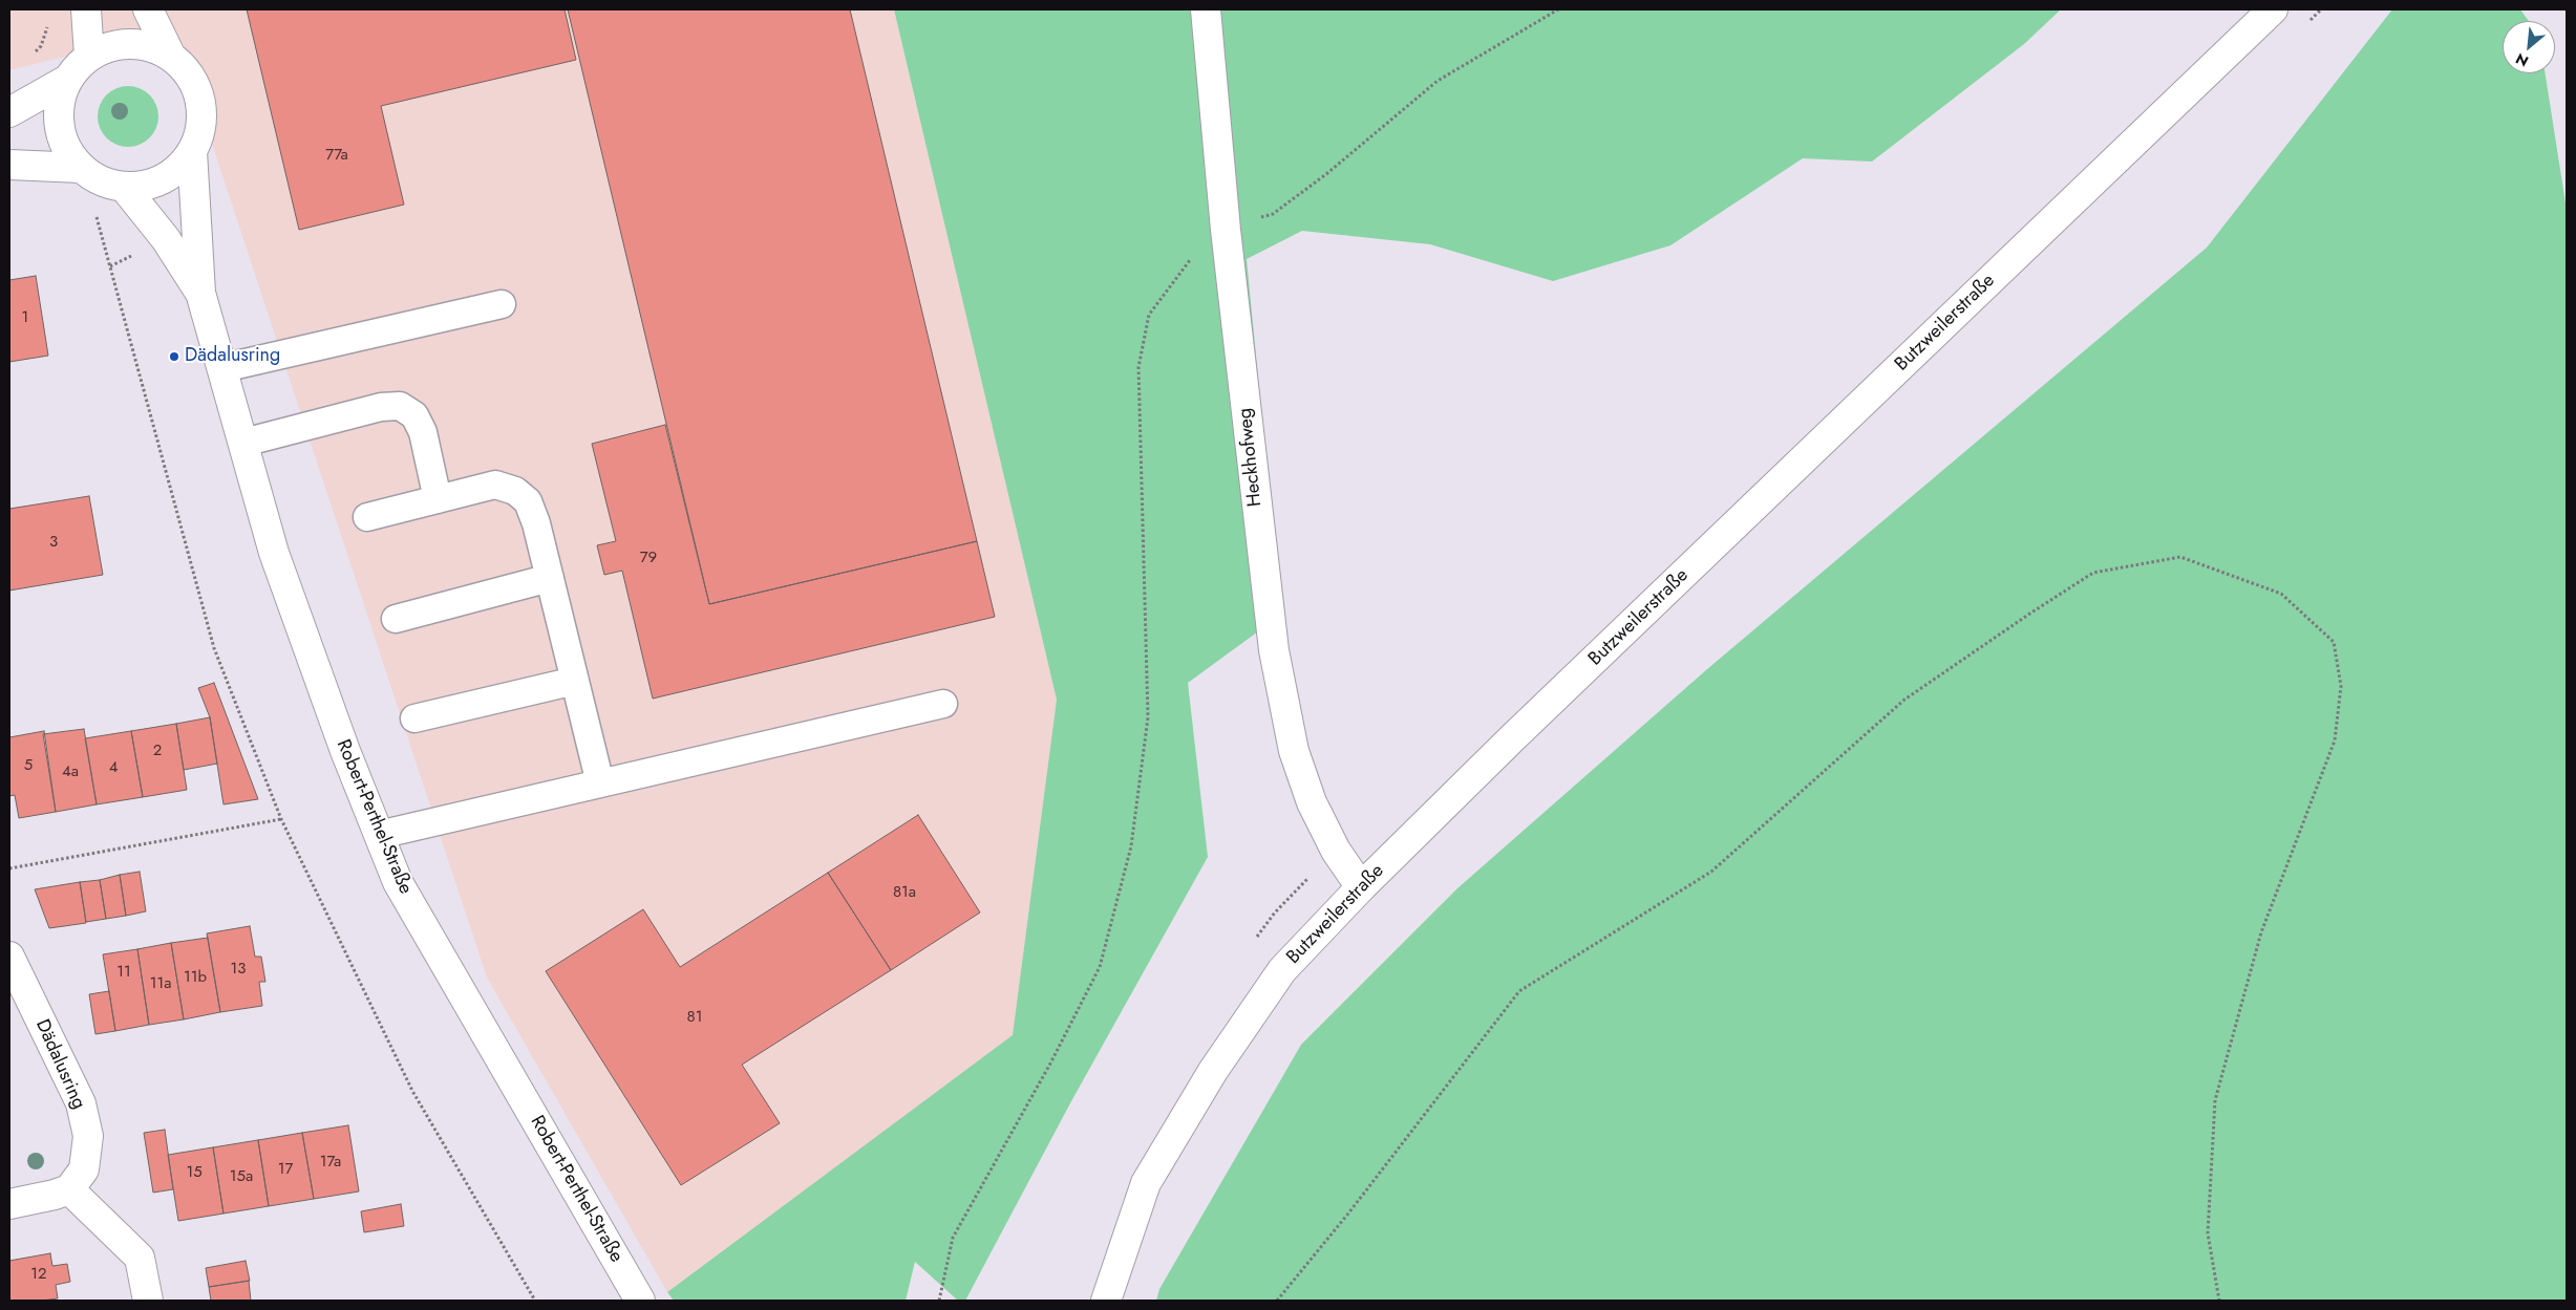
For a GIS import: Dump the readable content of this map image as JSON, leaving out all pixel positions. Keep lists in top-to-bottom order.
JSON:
{
  "streets": {
    "street": [
      "Butzweilerstraße",
      "Heckhofweg",
      "Robert-Perthel-Straße",
      "Dädalusring"
    ]
  },
  "crossings": [
    ["Butzweilerstraße", "Heckhofweg"]
  ],
  "places": ["Dädalusring"],
  "house_numbers": [
    "77a",
    "1",
    "3",
    "79",
    "2",
    "5",
    "4",
    "4a",
    "81a",
    "13",
    "11",
    "11b",
    "11a",
    "81",
    "17a",
    "17",
    "15",
    "15a",
    "12"
  ],
  "north": "bottom left"
}
